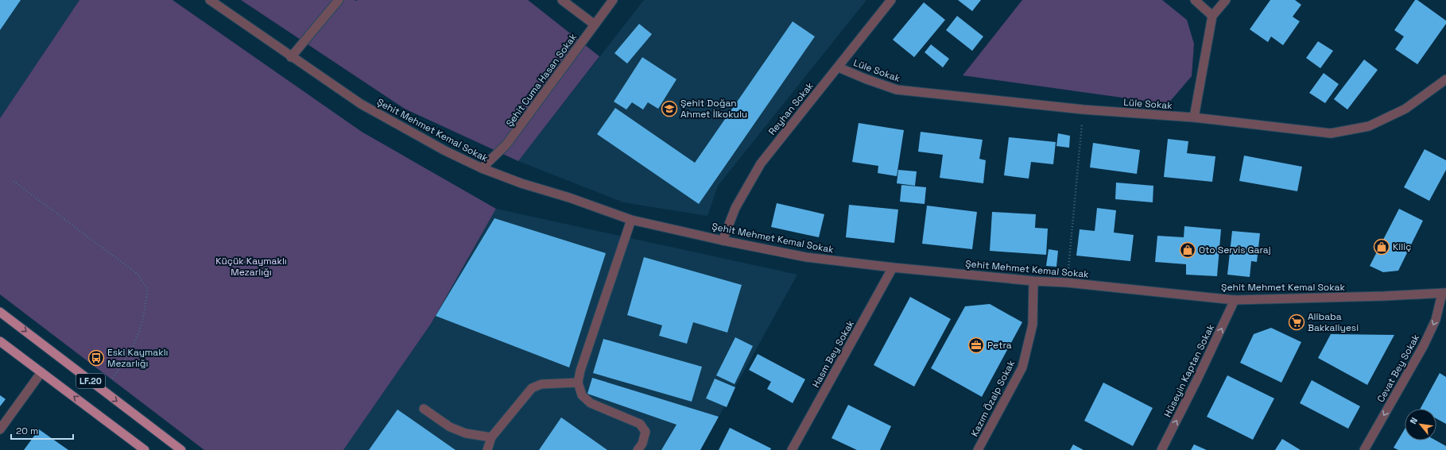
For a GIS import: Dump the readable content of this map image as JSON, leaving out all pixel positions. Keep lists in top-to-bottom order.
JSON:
{
  "streets": {
    "main road": ["LF.20"],
    "street": [
      "Lüle Sokak",
      "Şehit Cuma Hasan Sokak",
      "Reyhan Sokak",
      "Şehit Mehmet Kemal Sokak",
      "Hasm Bey Sokak",
      "Cevat Bey Sokak",
      "Hüseyin Kaptan Sokak",
      "Kazım Özalp Sokak"
    ]
  },
  "crossings": [
    ["Lüle Sokak", "Reyhan Sokak"],
    ["Şehit Cuma Hasan Sokak", "Şehit Mehmet Kemal Sokak"],
    ["Reyhan Sokak", "Şehit Mehmet Kemal Sokak"],
    ["Şehit Mehmet Kemal Sokak", "Hasm Bey Sokak"],
    ["Şehit Mehmet Kemal Sokak", "Cevat Bey Sokak"],
    ["Şehit Mehmet Kemal Sokak", "Hüseyin Kaptan Sokak"],
    ["Şehit Mehmet Kemal Sokak", "Kazım Özalp Sokak"]
  ],
  "one_way": ["Cevat Bey Sokak", "Hüseyin Kaptan Sokak"],
  "parks": ["Küçük Kaymaklı Mezarlığı"],
  "places": {
    "school or university": ["Şehit Doğan Ahmet İlkokulu"],
    "shop": ["Kiliç", "Oto Servis Garaj"],
    "supermarket": ["Alibaba Bakkaliyesi"],
    "office": ["Petra"],
    "bus stop": ["Eski Kaymaklı Mezarlığı"]
  },
  "scale_bar": "20 m",
  "north": "top left"
}
